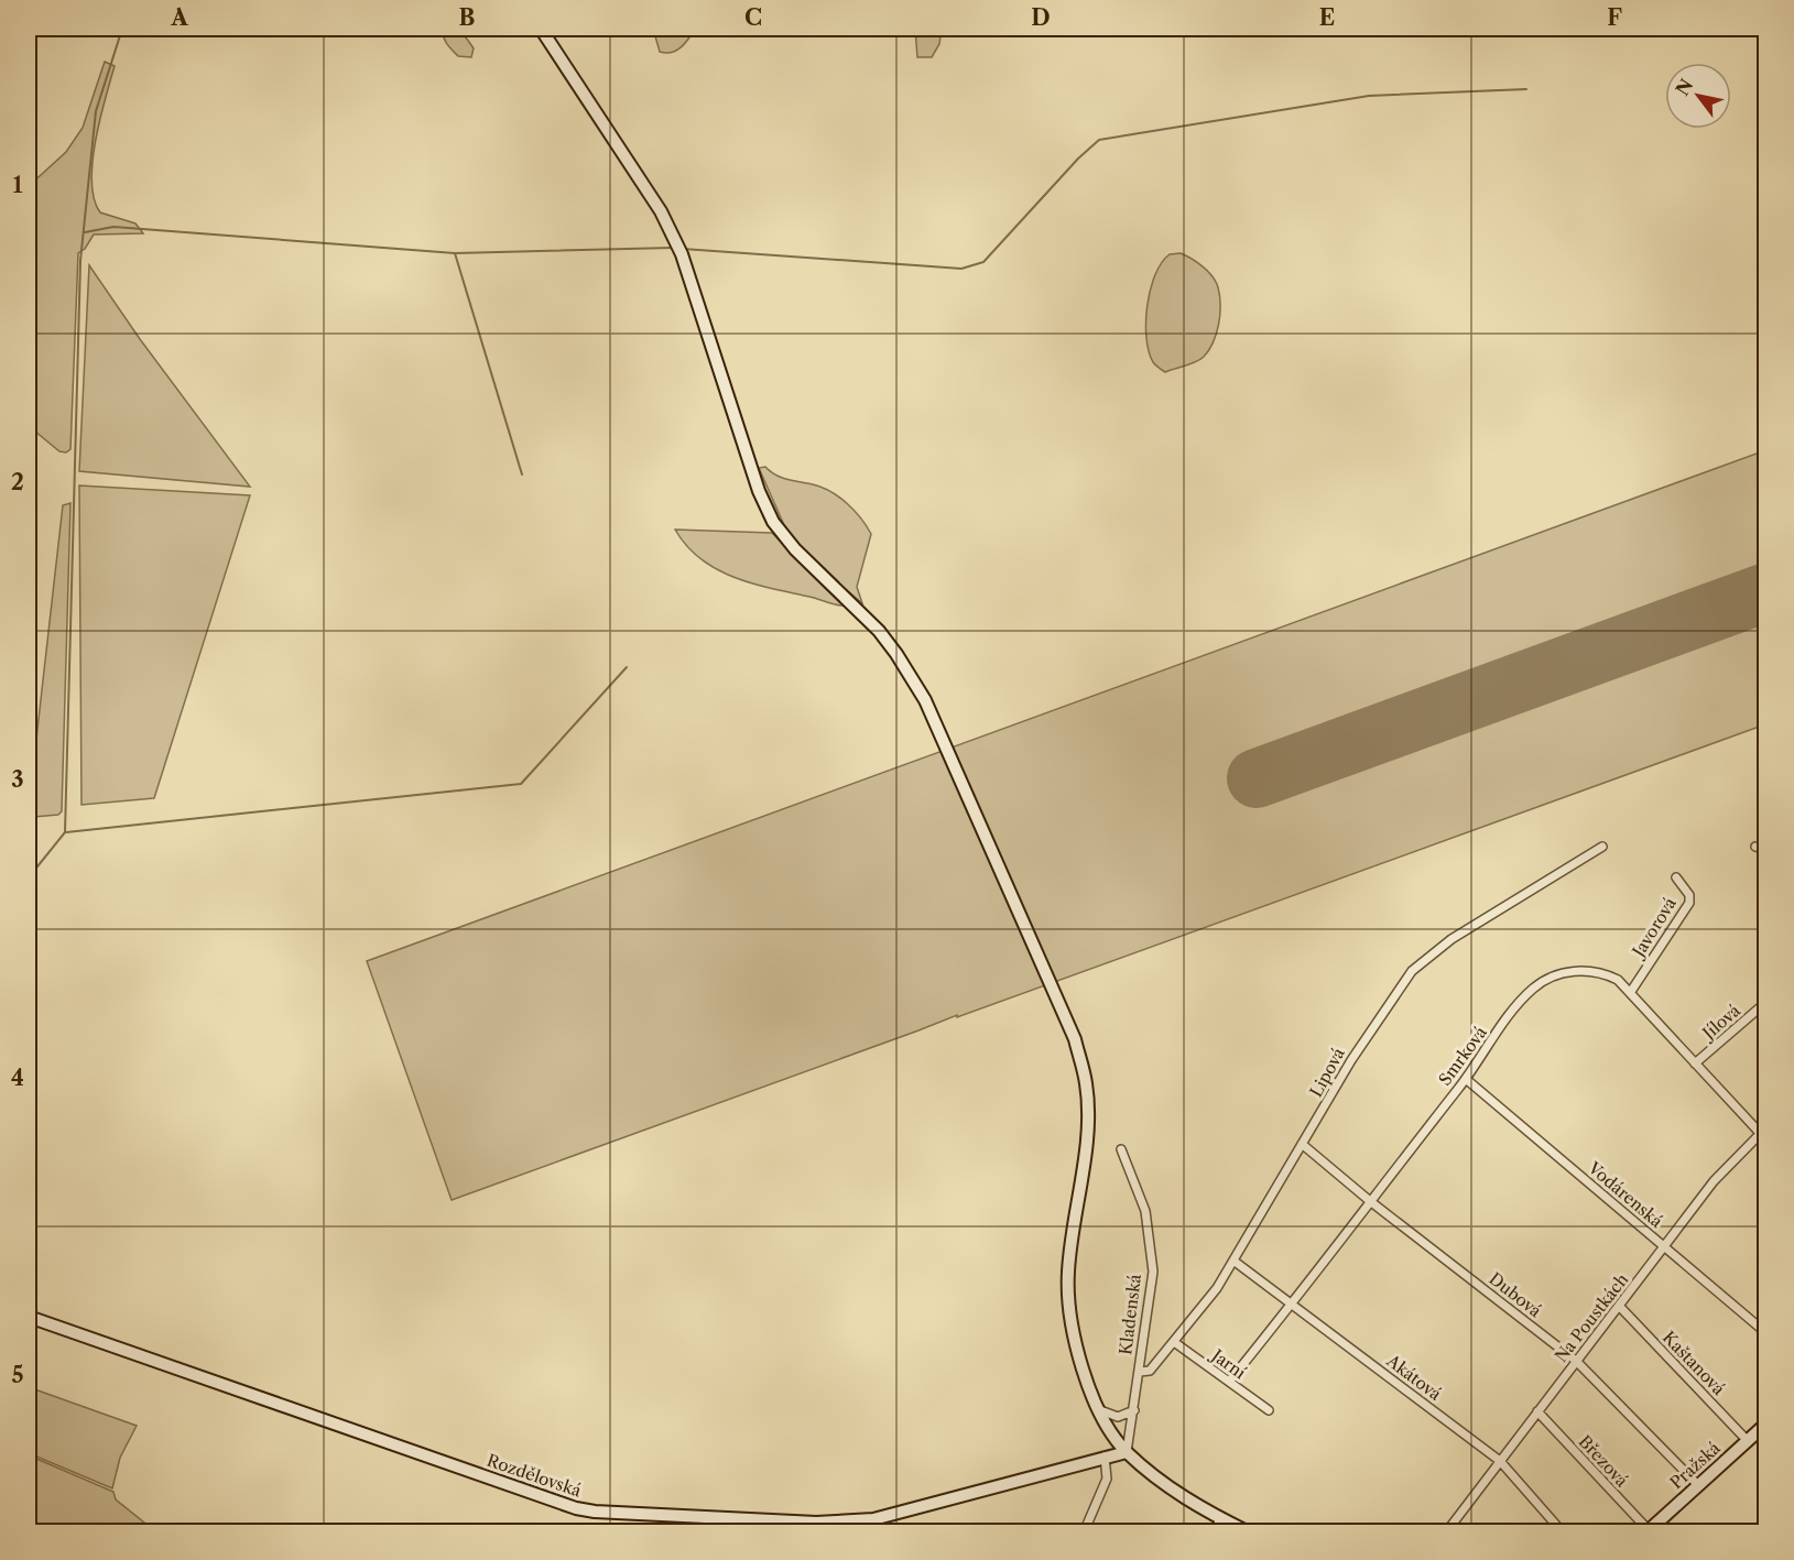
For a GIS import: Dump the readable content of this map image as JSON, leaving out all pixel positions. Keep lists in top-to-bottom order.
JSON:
{
  "streets": {
    "street": [
      "Javorová",
      "Jílová",
      "Smrková",
      "Lipová",
      "Vodárenská",
      "Dubová",
      "Kladenská",
      "Na Poustkách",
      "Kaštanová",
      "Jarní",
      "Akátová",
      "Březová",
      "Pražská",
      "Rozdělovská"
    ]
  },
  "crossings": [
    ["Javorová", "Smrková"],
    ["Jílová", "Smrková"],
    ["Smrková", "Vodárenská"],
    ["Smrková", "Dubová"],
    ["Smrková", "Na Poustkách"],
    ["Smrková", "Jarní"],
    ["Smrková", "Akátová"],
    ["Lipová", "Dubová"],
    ["Lipová", "Kladenská"],
    ["Lipová", "Jarní"],
    ["Lipová", "Akátová"],
    ["Vodárenská", "Na Poustkách"],
    ["Dubová", "Na Poustkách"],
    ["Dubová", "Pražská"],
    ["Kladenská", "Rozdělovská"],
    ["Na Poustkách", "Kaštanová"],
    ["Na Poustkách", "Akátová"],
    ["Na Poustkách", "Březová"],
    ["Kaštanová", "Pražská"],
    ["Březová", "Pražská"]
  ],
  "north": "top left",
  "grid": {
    "columns": [
      "A",
      "B",
      "C",
      "D",
      "E",
      "F"
    ],
    "rows": [
      "1",
      "2",
      "3",
      "4",
      "5"
    ]
  }
}
